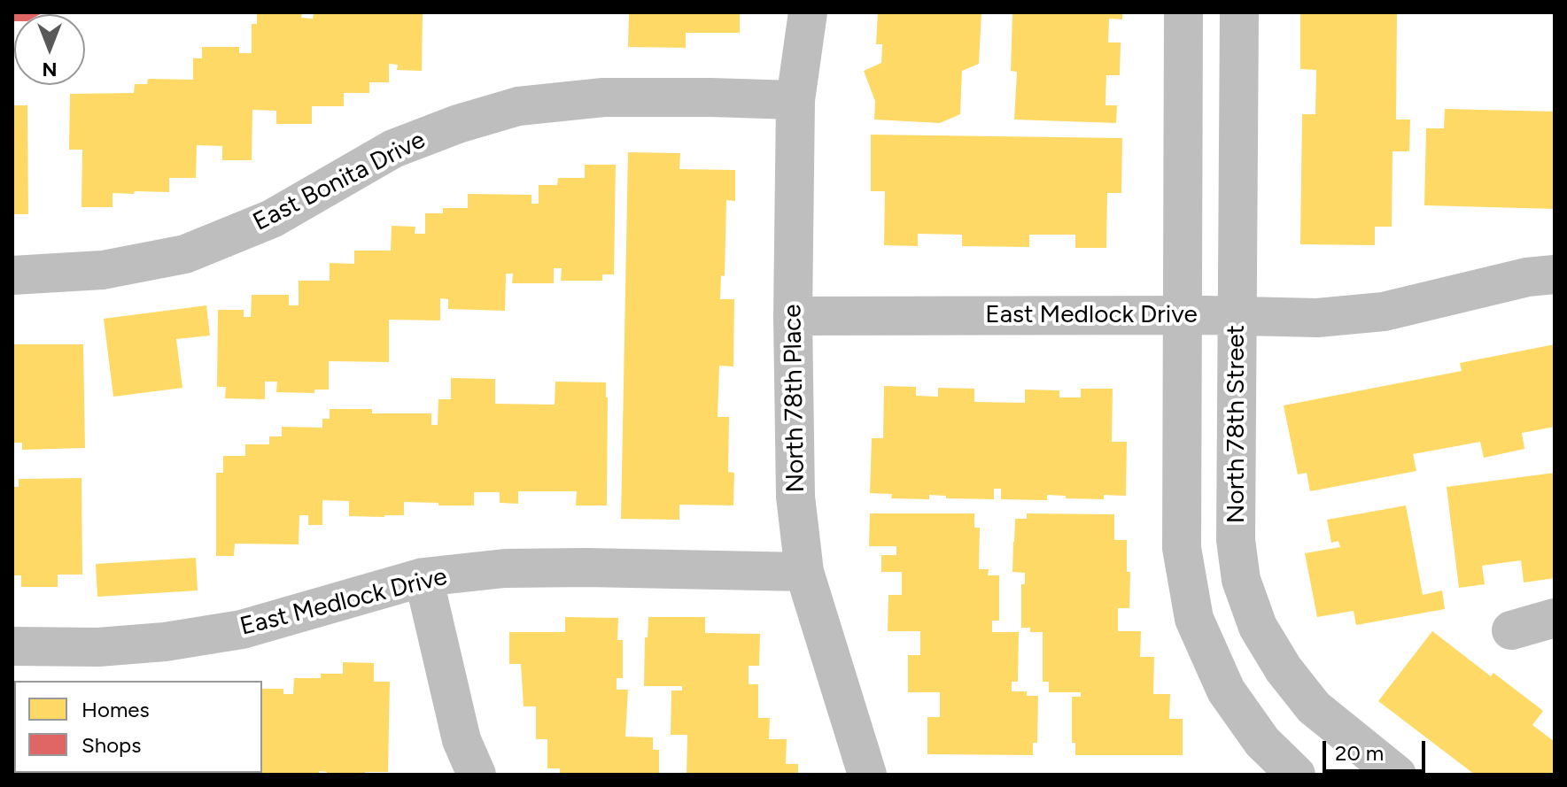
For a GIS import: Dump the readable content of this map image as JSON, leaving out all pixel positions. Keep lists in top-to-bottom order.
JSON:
{
  "streets": {
    "street": [
      "East Bonita Drive",
      "East Medlock Drive",
      "North 78th Place",
      "North 78th Street"
    ]
  },
  "crossings": [
    ["East Bonita Drive", "North 78th Place"],
    ["East Medlock Drive", "North 78th Place"],
    ["East Medlock Drive", "North 78th Street"]
  ],
  "legend": ["Homes", "Shops"],
  "scale_bar": "20 m",
  "north": "bottom"
}
